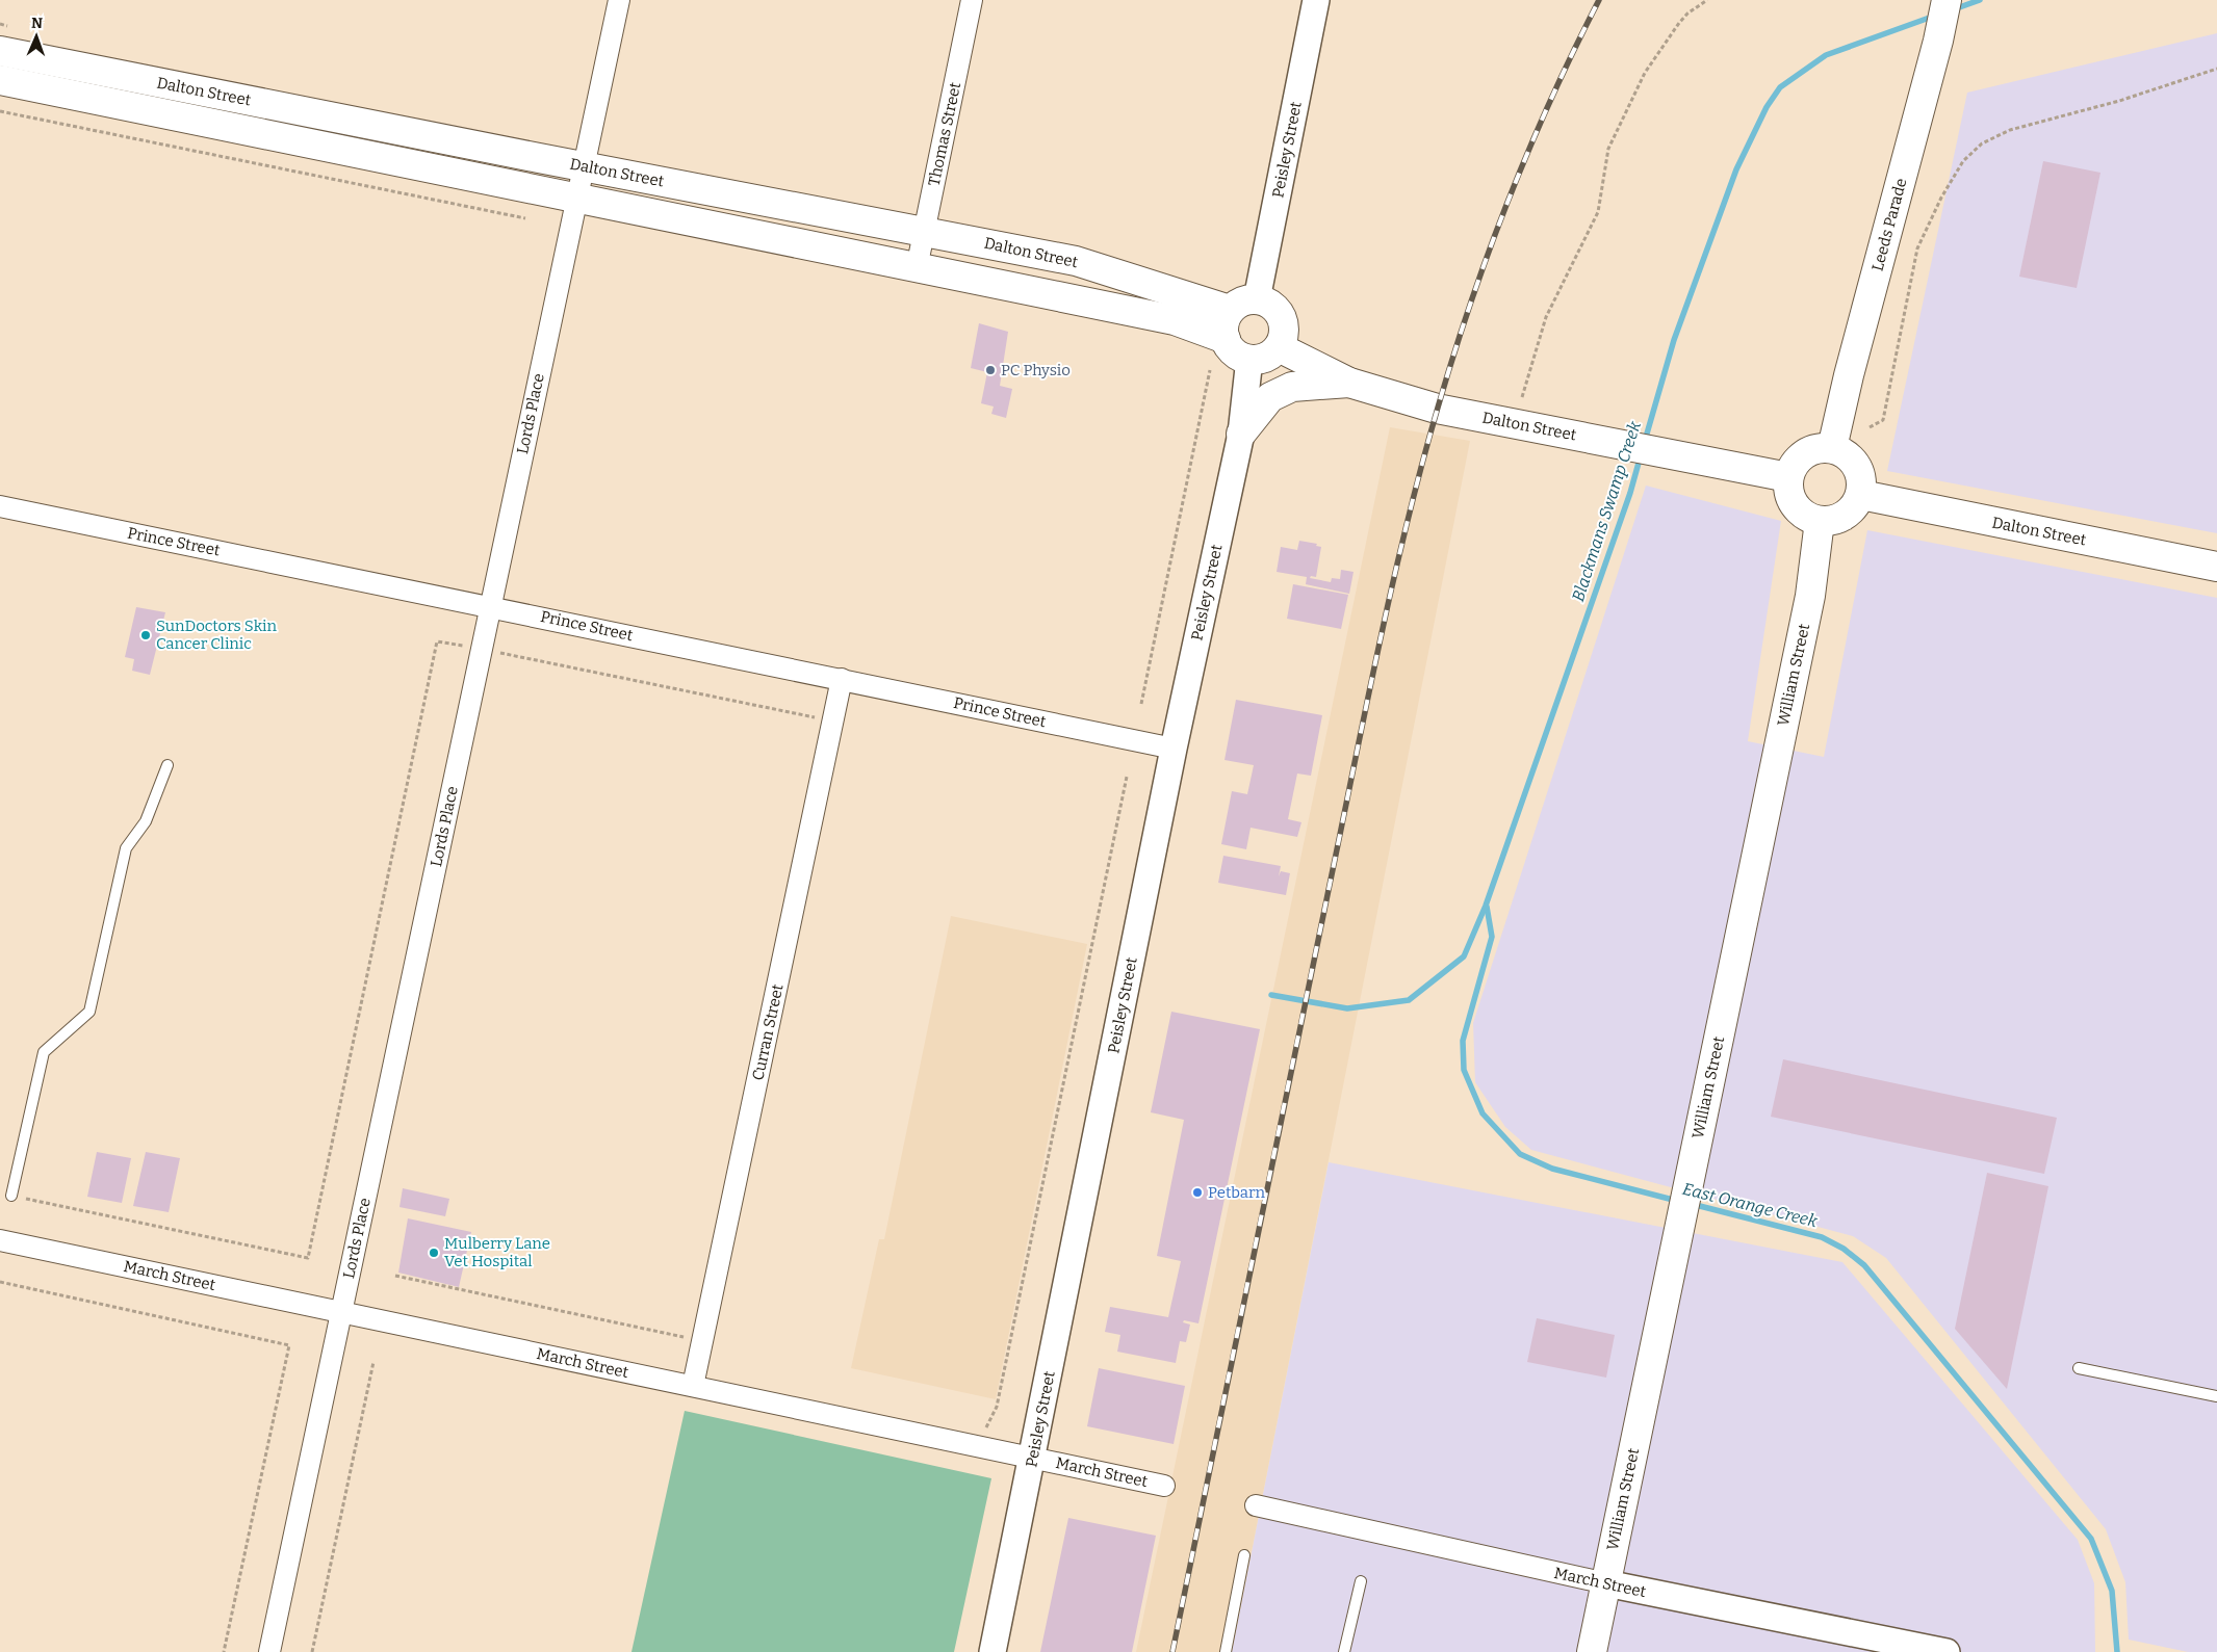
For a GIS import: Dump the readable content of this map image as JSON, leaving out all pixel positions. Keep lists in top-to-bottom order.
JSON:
{
  "streets": {
    "main road": ["Dalton Street", "Leeds Parade", "William Street"],
    "street": [
      "Thomas Street",
      "Peisley Street",
      "Lords Place",
      "Prince Street",
      "Curran Street",
      "March Street"
    ]
  },
  "crossings": [
    ["Dalton Street", "Thomas Street"],
    ["Dalton Street", "Peisley Street"],
    ["Dalton Street", "Leeds Parade"],
    ["Dalton Street", "Lords Place"],
    ["Dalton Street", "William Street"],
    ["Peisley Street", "Prince Street"],
    ["Peisley Street", "March Street"],
    ["Leeds Parade", "William Street"],
    ["Lords Place", "Prince Street"],
    ["Lords Place", "March Street"],
    ["Prince Street", "Curran Street"],
    ["William Street", "March Street"],
    ["Curran Street", "March Street"]
  ],
  "water": ["Blackmans Swamp Creek", "East Orange Creek"],
  "places": [
    "PC Physio",
    "SunDoctors Skin Cancer Clinic",
    "Petbarn",
    "Mulberry Lane Vet Hospital"
  ],
  "north": "top"
}
